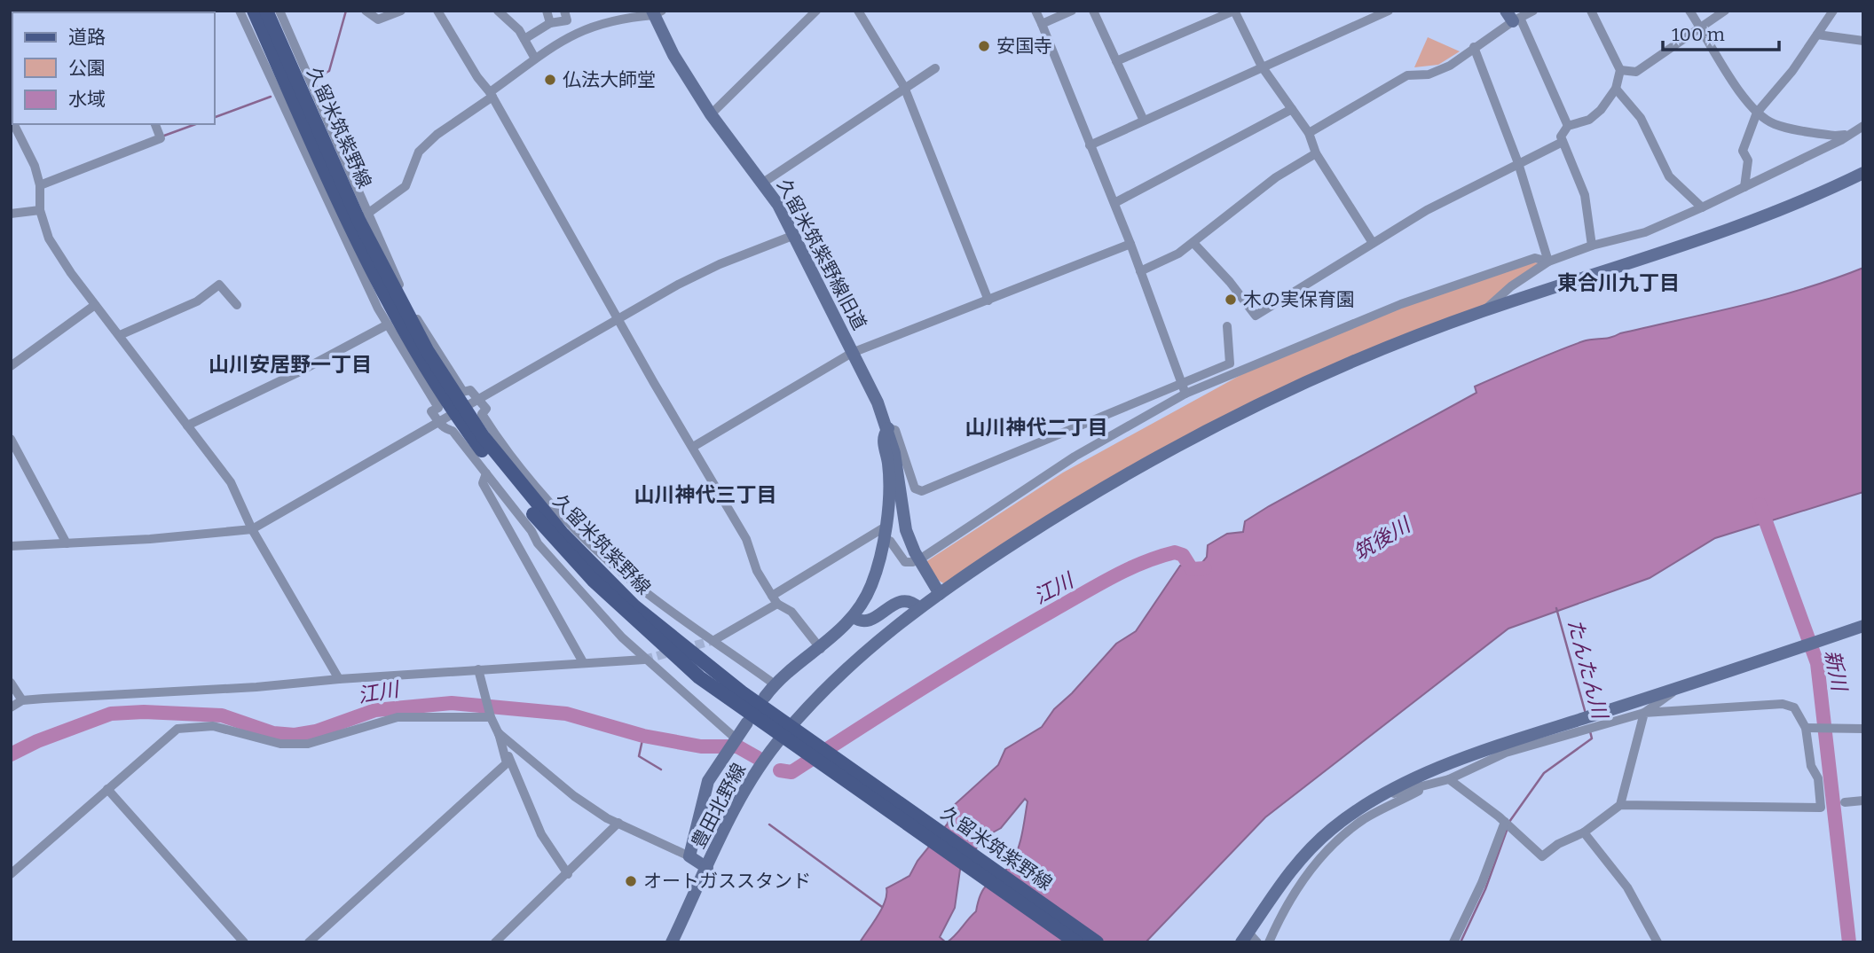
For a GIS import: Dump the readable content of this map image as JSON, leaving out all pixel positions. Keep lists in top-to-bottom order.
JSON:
{
  "streets": {
    "main road": ["久留米筑紫野線"],
    "street": ["久留米筑紫野線旧道", "豊田北野線"]
  },
  "crossings": [
    ["久留米筑紫野線", "豊田北野線"],
    ["久留米筑紫野線旧道", "豊田北野線"]
  ],
  "districts": [
    "東合川九丁目",
    "山川安居野一丁目",
    "山川神代二丁目",
    "山川神代三丁目"
  ],
  "water": [
    "筑後川",
    "江川",
    "たんたん川",
    "新川"
  ],
  "places": [
    "安国寺",
    "仏法大師堂",
    "木の実保育園",
    "オートガススタンド"
  ],
  "legend": ["道路", "公園", "水域"],
  "scale_bar": "100 m"
}
